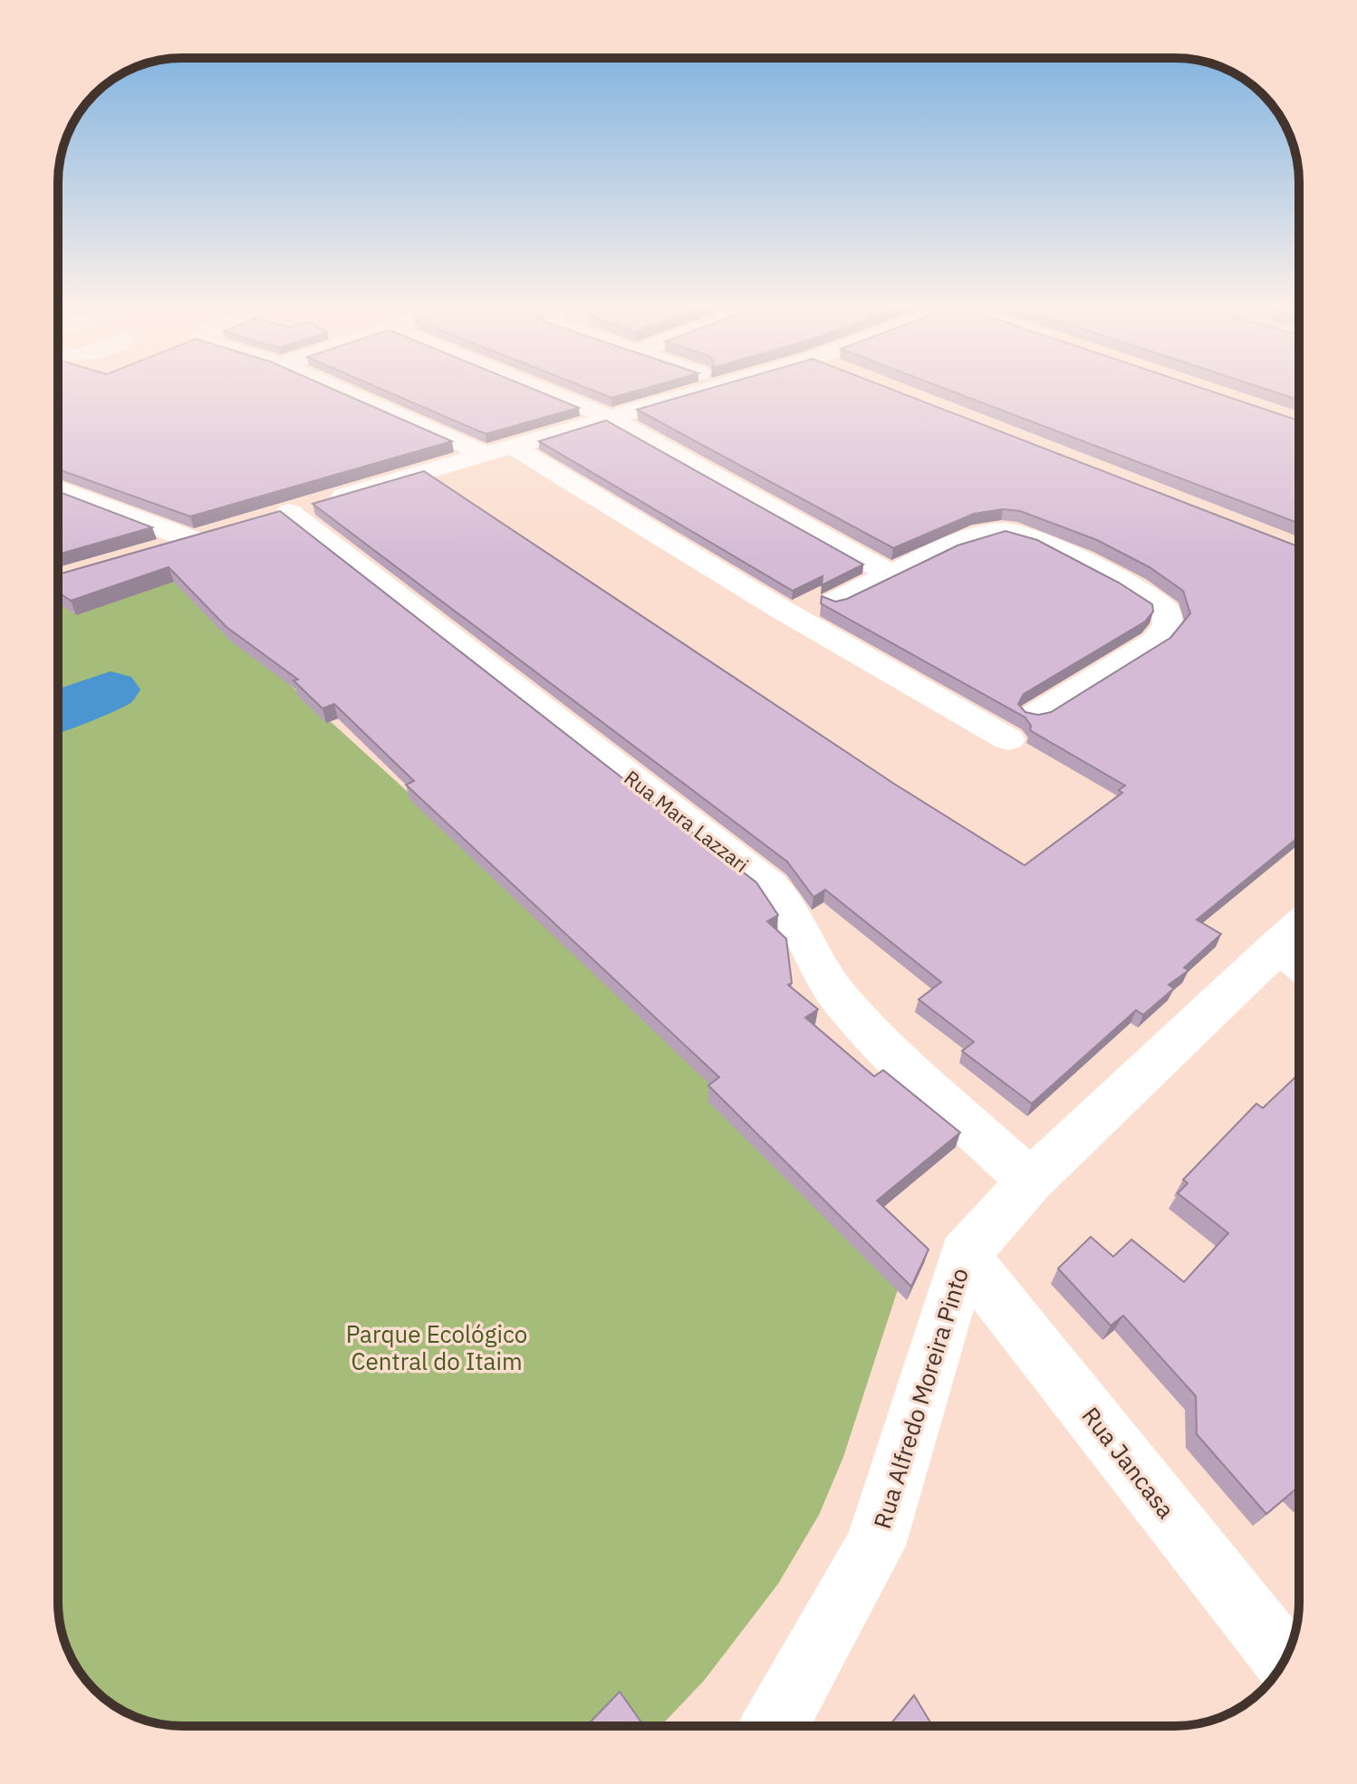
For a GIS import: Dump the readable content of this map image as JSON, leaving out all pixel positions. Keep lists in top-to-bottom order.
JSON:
{
  "streets": {
    "street": ["Rua Mara Lazzari", "Rua Alfredo Moreira Pinto", "Rua Jancasa"]
  },
  "crossings": [
    ["Rua Mara Lazzari", "Rua Alfredo Moreira Pinto"],
    ["Rua Alfredo Moreira Pinto", "Rua Jancasa"]
  ],
  "parks": ["Parque Ecológico Central do Itaim"]
}
